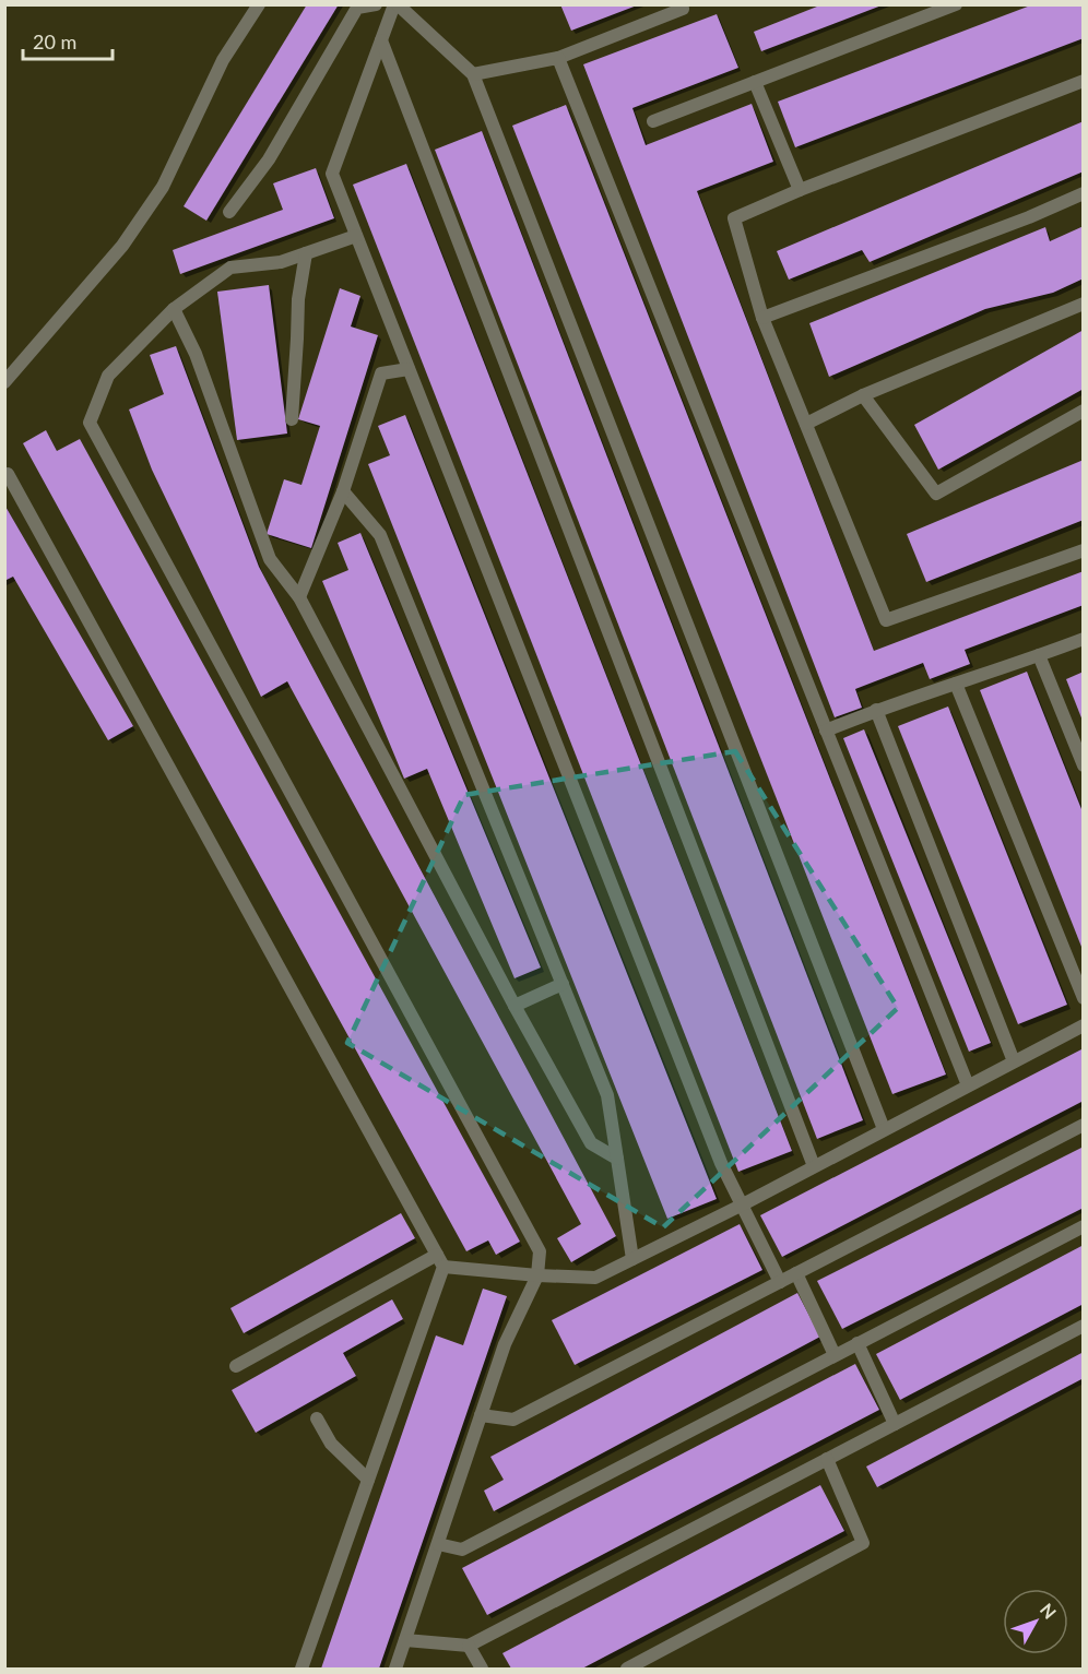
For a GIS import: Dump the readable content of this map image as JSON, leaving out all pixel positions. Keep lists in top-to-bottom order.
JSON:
{
  "scale_bar": "20 m",
  "north": "top right"
}
